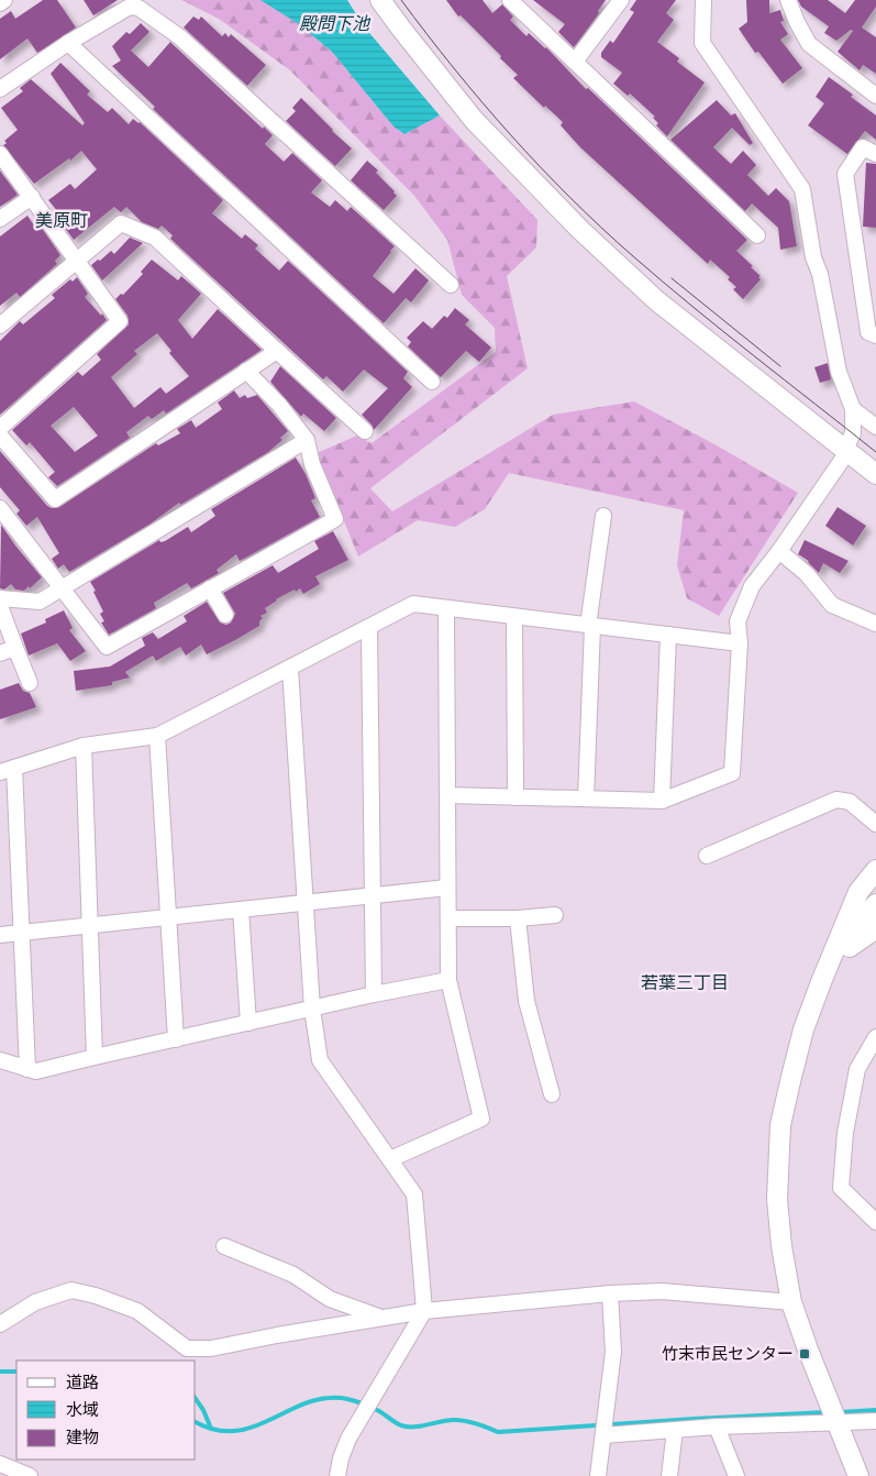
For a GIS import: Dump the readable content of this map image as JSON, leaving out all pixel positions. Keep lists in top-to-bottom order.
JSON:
{
  "districts": ["美原町", "若葉三丁目"],
  "water": ["殿問下池"],
  "places": {
    "transit": ["竹末市民センター"]
  },
  "legend": ["道路", "水域", "建物"]
}
